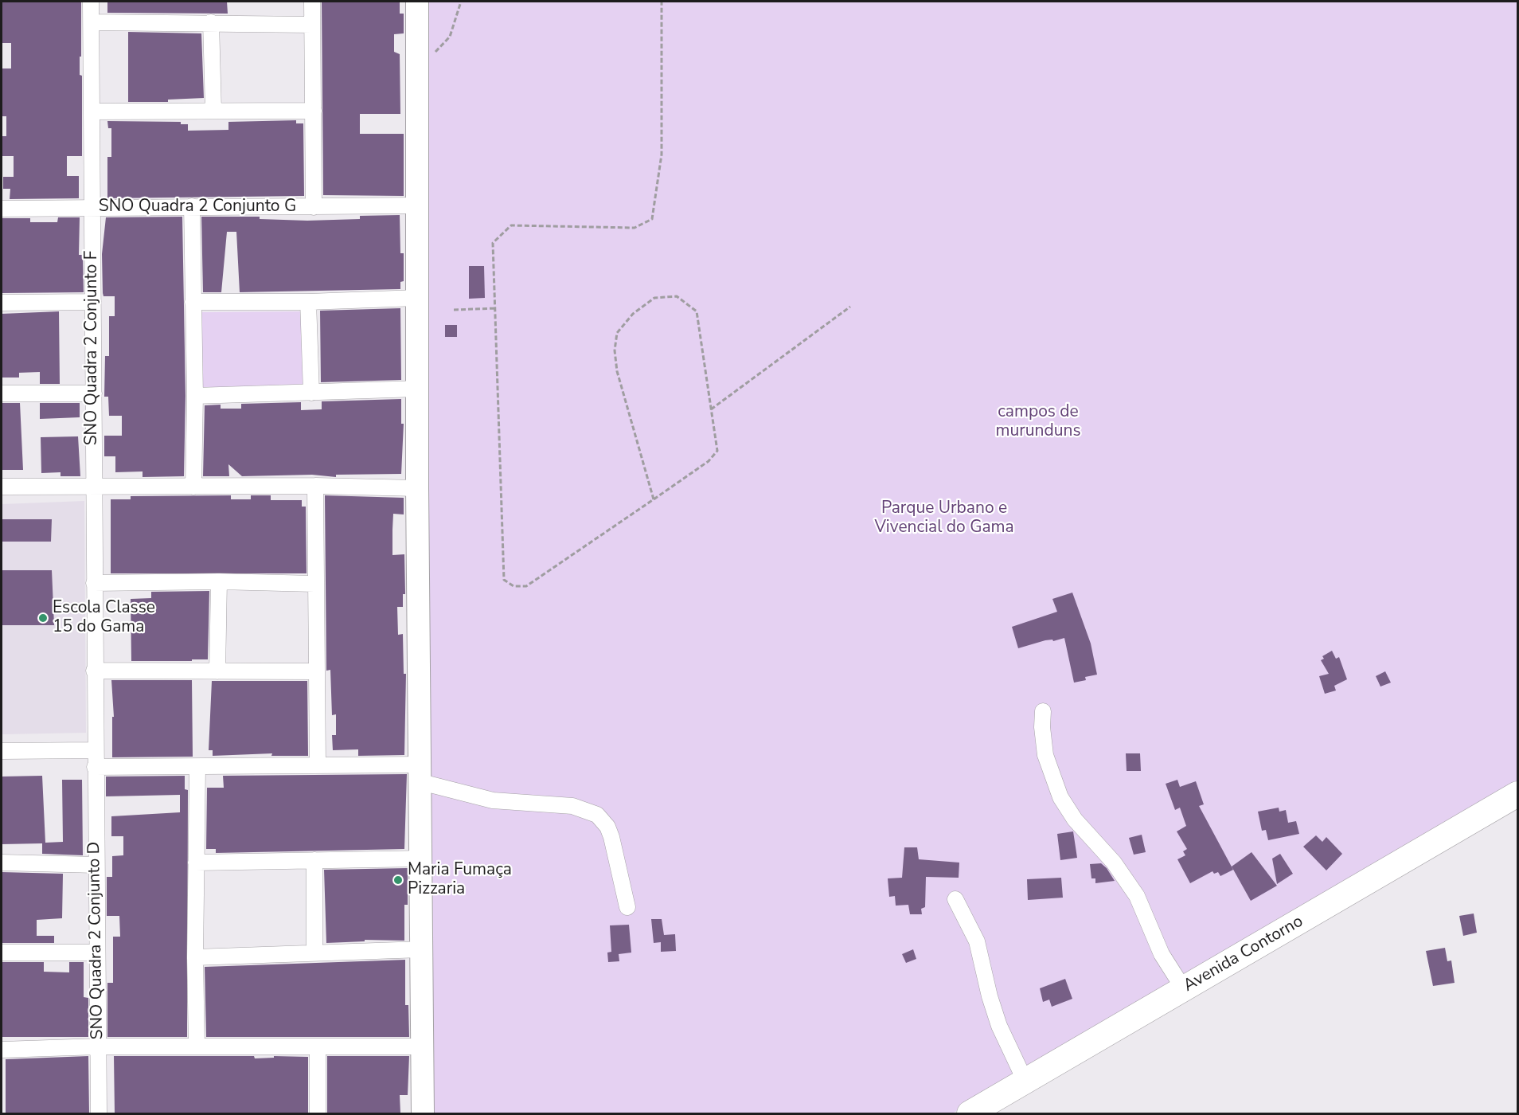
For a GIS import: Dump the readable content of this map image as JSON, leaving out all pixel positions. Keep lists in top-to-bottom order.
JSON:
{
  "streets": {
    "main road": ["Avenida Contorno"],
    "street": ["SNO Quadra 2 Conjunto G", "SNO Quadra 2 Conjunto F", "SNO Quadra 2 Conjunto D"]
  },
  "crossings": [
    ["SNO Quadra 2 Conjunto G", "SNO Quadra 2 Conjunto F"],
    ["SNO Quadra 2 Conjunto F", "SNO Quadra 2 Conjunto D"]
  ],
  "parks": ["campos de murunduns", "Parque Urbano e Vivencial do Gama"],
  "places": ["Escola Classe 15 do Gama", "Maria Fumaça Pizzaria"]
}
